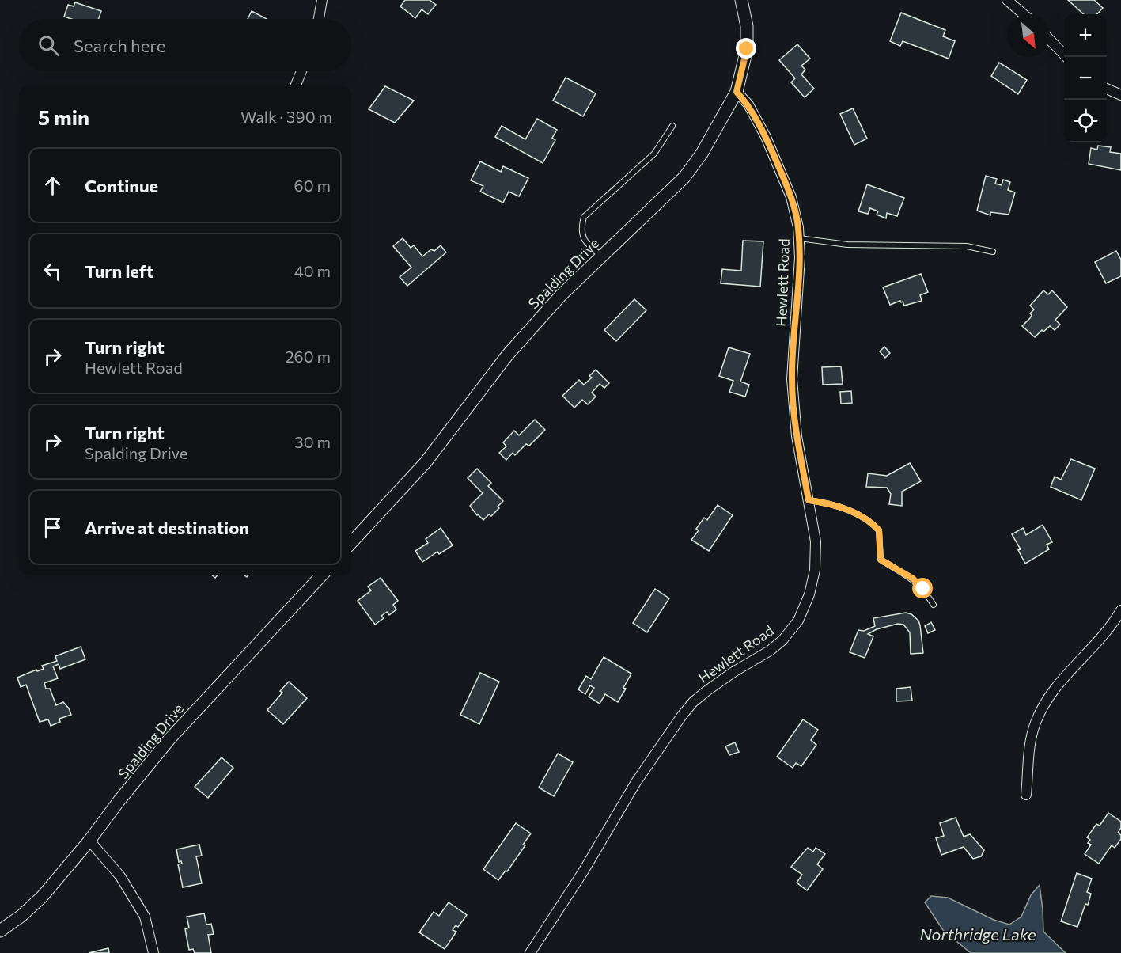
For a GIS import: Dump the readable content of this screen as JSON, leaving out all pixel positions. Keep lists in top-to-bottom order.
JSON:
{
  "streets": {
    "street": ["Spalding Drive", "Hewlett Road"]
  },
  "crossings": [
    ["Spalding Drive", "Hewlett Road"]
  ],
  "water": ["Northridge Lake"],
  "north": "bottom right",
  "page": {
    "map_buttons": ["+", "−"],
    "search": "Search here",
    "heading": ["5 min", "Walk · 390 m"],
    "list": [
      ["Continue", "60 m"],
      ["Turn left", "40 m"],
      ["Turn right", "Hewlett Road", "260 m"],
      ["Turn right", "Spalding Drive", "30 m"],
      "Arrive at destination"
    ]
  }
}
